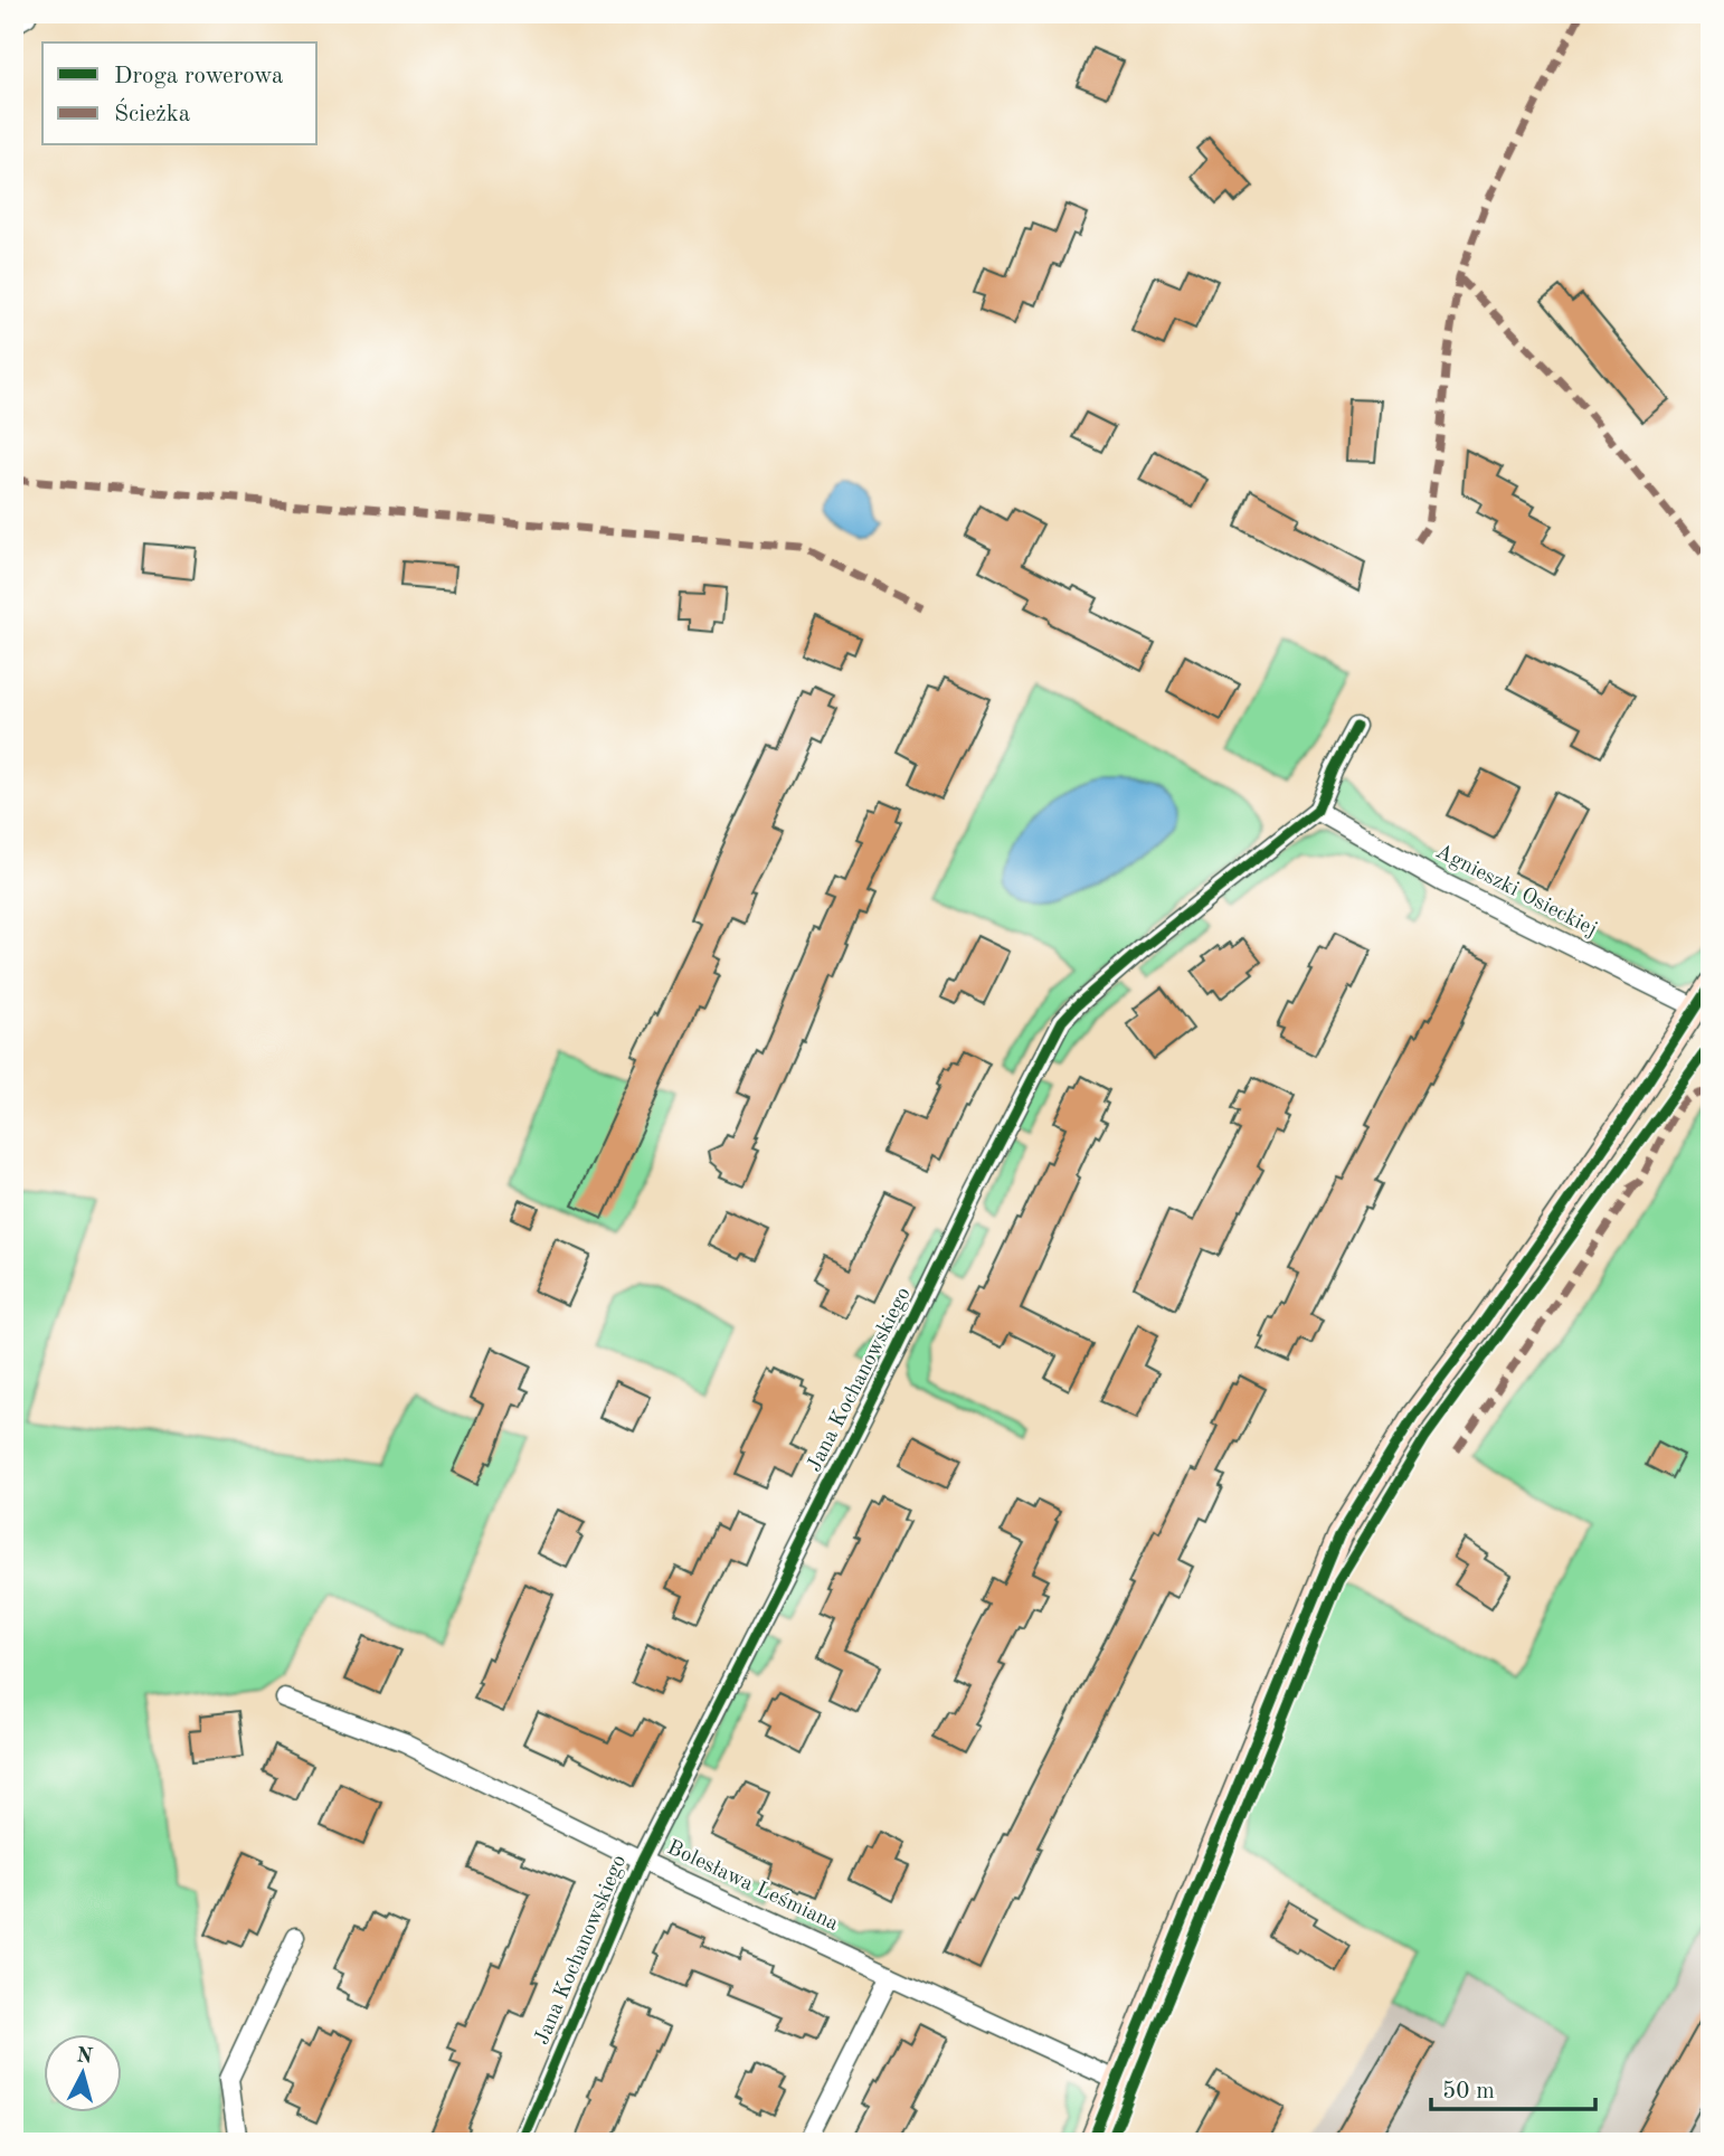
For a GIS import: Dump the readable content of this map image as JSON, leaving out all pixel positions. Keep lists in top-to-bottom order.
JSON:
{
  "streets": {
    "street": ["Agnieszki Osieckiej", "Jana Kochanowskiego", "Bolesława Leśmiana"]
  },
  "crossings": [
    ["Agnieszki Osieckiej", "Jana Kochanowskiego"],
    ["Jana Kochanowskiego", "Bolesława Leśmiana"]
  ],
  "legend": ["Droga rowerowa", "Ścieżka"],
  "scale_bar": "50 m",
  "north": "top"
}
